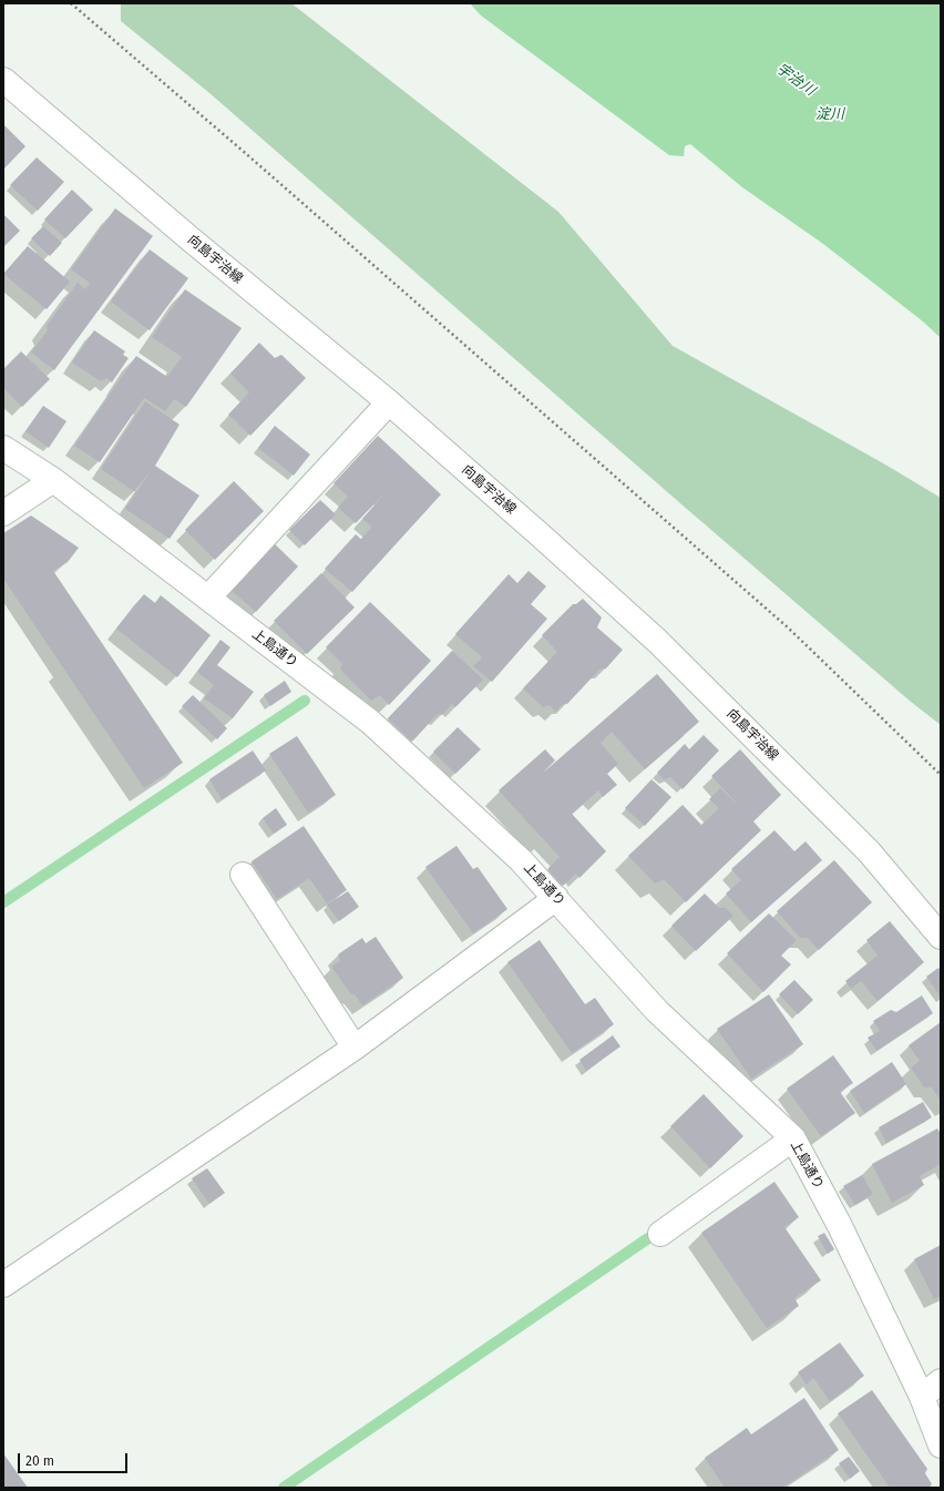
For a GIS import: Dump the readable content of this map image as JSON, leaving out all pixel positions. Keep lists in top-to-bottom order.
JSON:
{
  "streets": {
    "street": ["向島宇治線", "上島通り"]
  },
  "water": ["宇治川", "淀川"],
  "scale_bar": "20 m"
}
